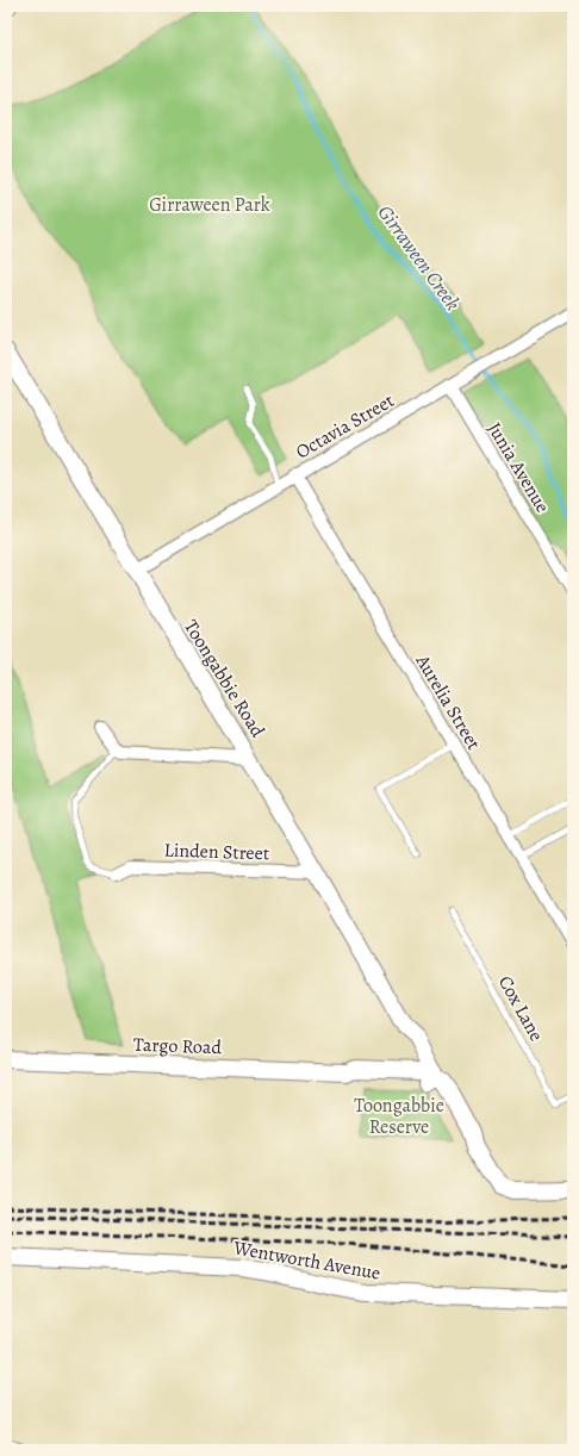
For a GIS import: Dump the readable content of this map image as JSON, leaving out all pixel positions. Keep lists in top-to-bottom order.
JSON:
{
  "streets": {
    "main road": ["Toongabbie Road", "Targo Road", "Wentworth Avenue"],
    "street": [
      "Octavia Street",
      "Junia Avenue",
      "Aurelia Street",
      "Linden Street"
    ],
    "lane": ["Cox Lane"]
  },
  "crossings": [
    ["Octavia Street", "Junia Avenue"],
    ["Octavia Street", "Toongabbie Road"],
    ["Octavia Street", "Aurelia Street"],
    ["Toongabbie Road", "Linden Street"],
    ["Toongabbie Road", "Targo Road"]
  ],
  "water": ["Girraween Creek"],
  "parks": ["Girraween Park", "Toongabbie Reserve"]
}
